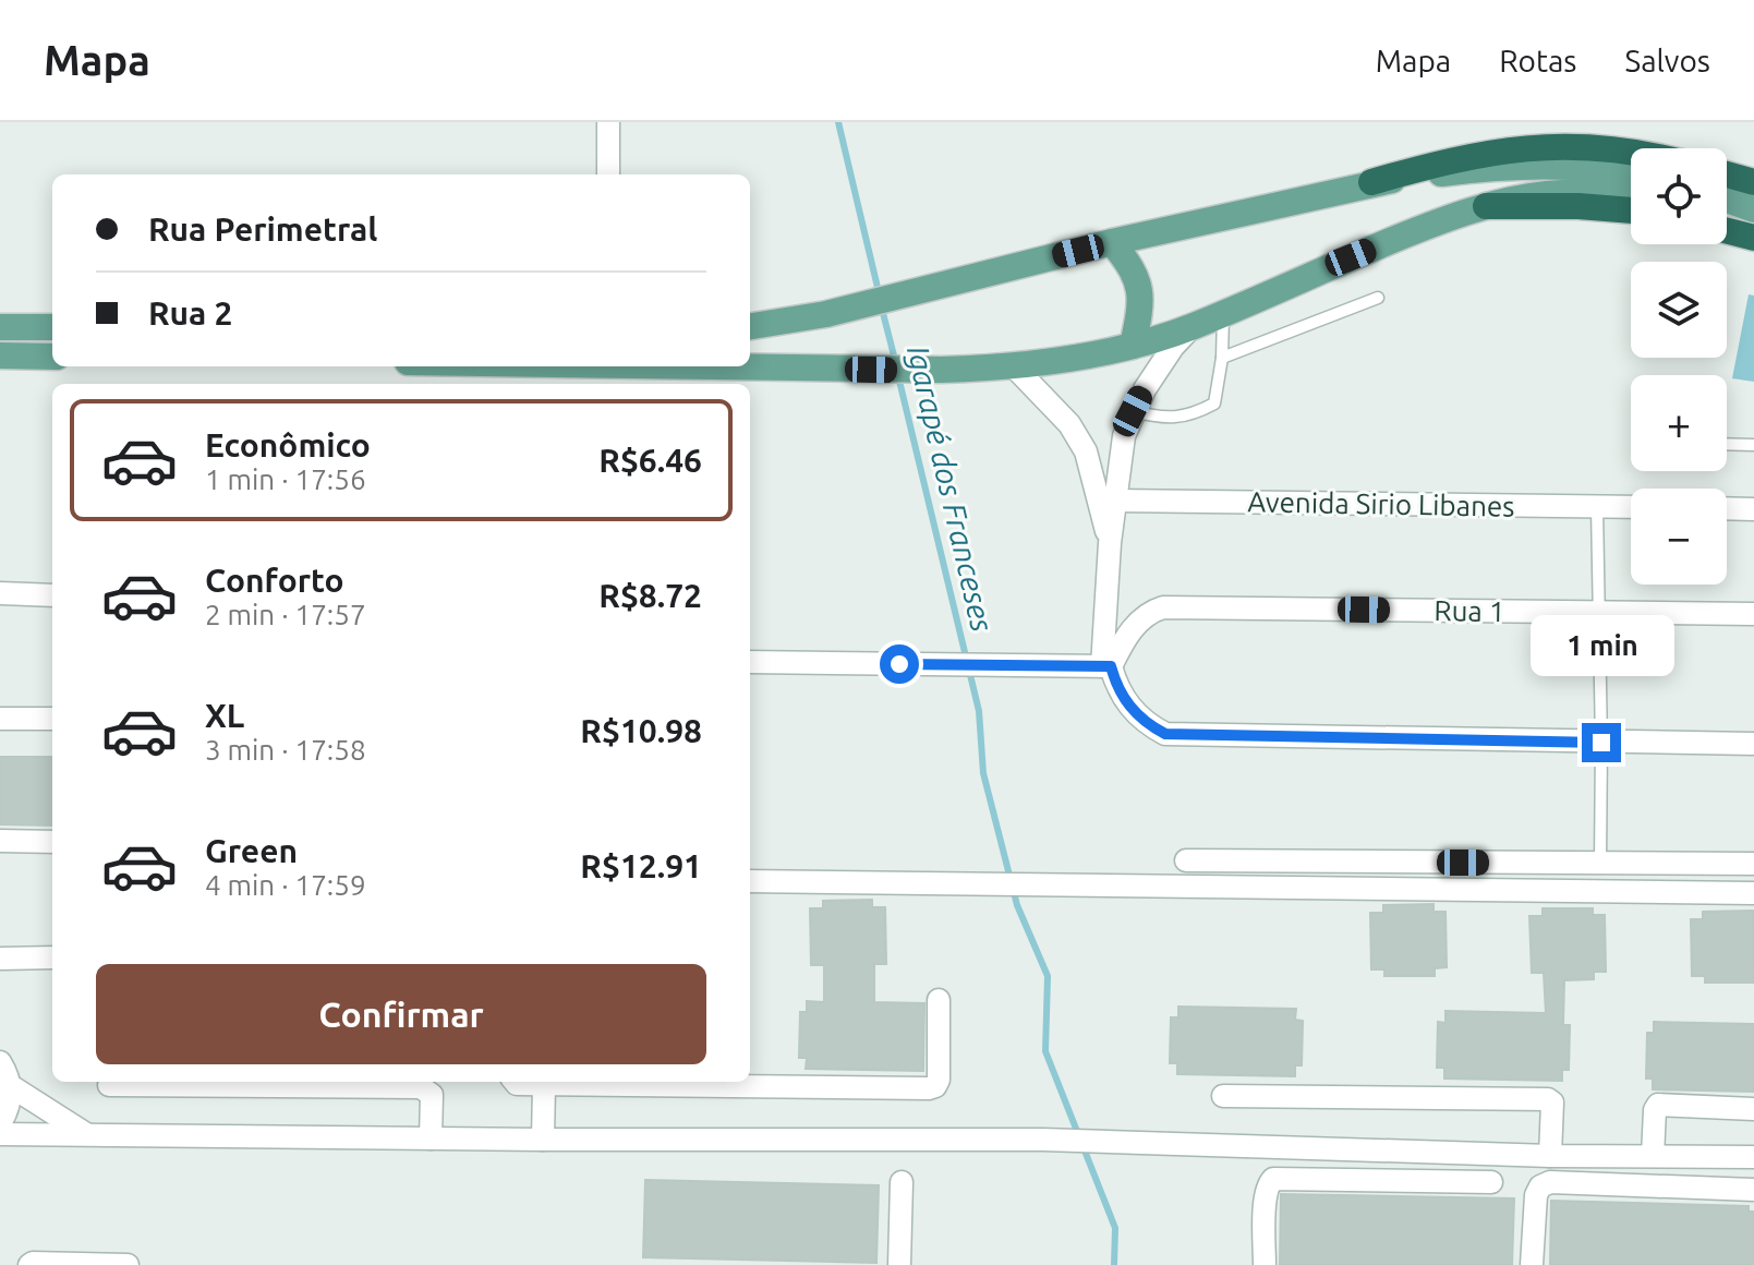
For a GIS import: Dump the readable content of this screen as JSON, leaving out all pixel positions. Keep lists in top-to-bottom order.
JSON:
{
  "streets": {
    "street": ["Avenida Sirio Libanes", "Rua 1"]
  },
  "water": ["Igarapé dos Franceses"],
  "page": {
    "header": "Mapa",
    "nav": ["Mapa", "Rotas", "Salvos"],
    "map_buttons": ["+", "−"],
    "banner": ["Rua Perimetral", "Rua 2"],
    "list": [
      {
        "name": "Econômico",
        "note": "1 min · 17:56",
        "value": "R$6.46"
      },
      {
        "name": "Conforto",
        "note": "2 min · 17:57",
        "value": "R$8.72"
      },
      {
        "name": "XL",
        "note": "3 min · 17:58",
        "value": "R$10.98"
      },
      {
        "name": "Green",
        "note": "4 min · 17:59",
        "value": "R$12.91"
      }
    ],
    "bubble": "1 min",
    "buttons": "Confirmar"
  }
}
